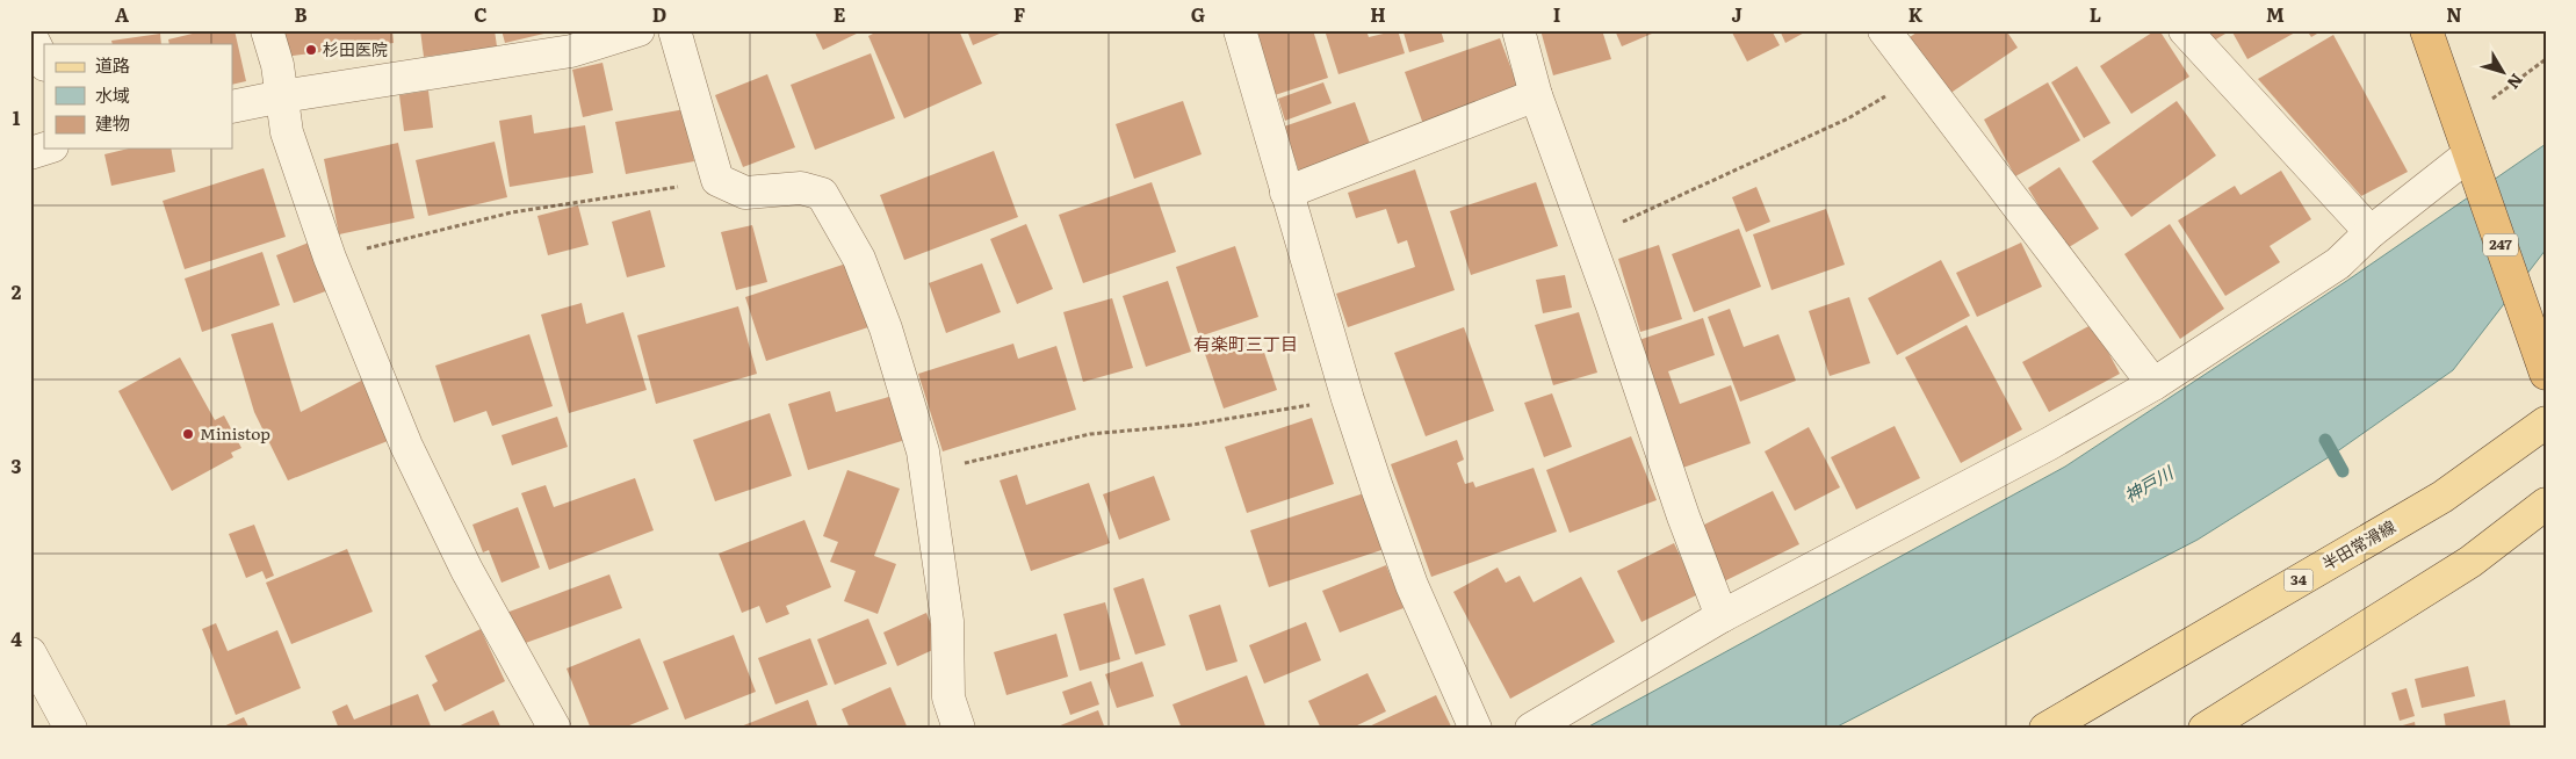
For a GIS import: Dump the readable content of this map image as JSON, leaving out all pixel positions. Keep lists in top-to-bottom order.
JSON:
{
  "streets": {
    "highway": ["247"],
    "main road": ["半田常滑線", "34"]
  },
  "districts": ["有楽町三丁目"],
  "water": ["神戸川"],
  "places": ["杉田医院", "Ministop"],
  "legend": ["道路", "水域", "建物"],
  "north": "bottom right",
  "grid": {
    "columns": [
      "A",
      "B",
      "C",
      "D",
      "E",
      "F",
      "G",
      "H",
      "I",
      "J",
      "K",
      "L",
      "M",
      "N"
    ],
    "rows": [
      "1",
      "2",
      "3",
      "4"
    ]
  }
}
